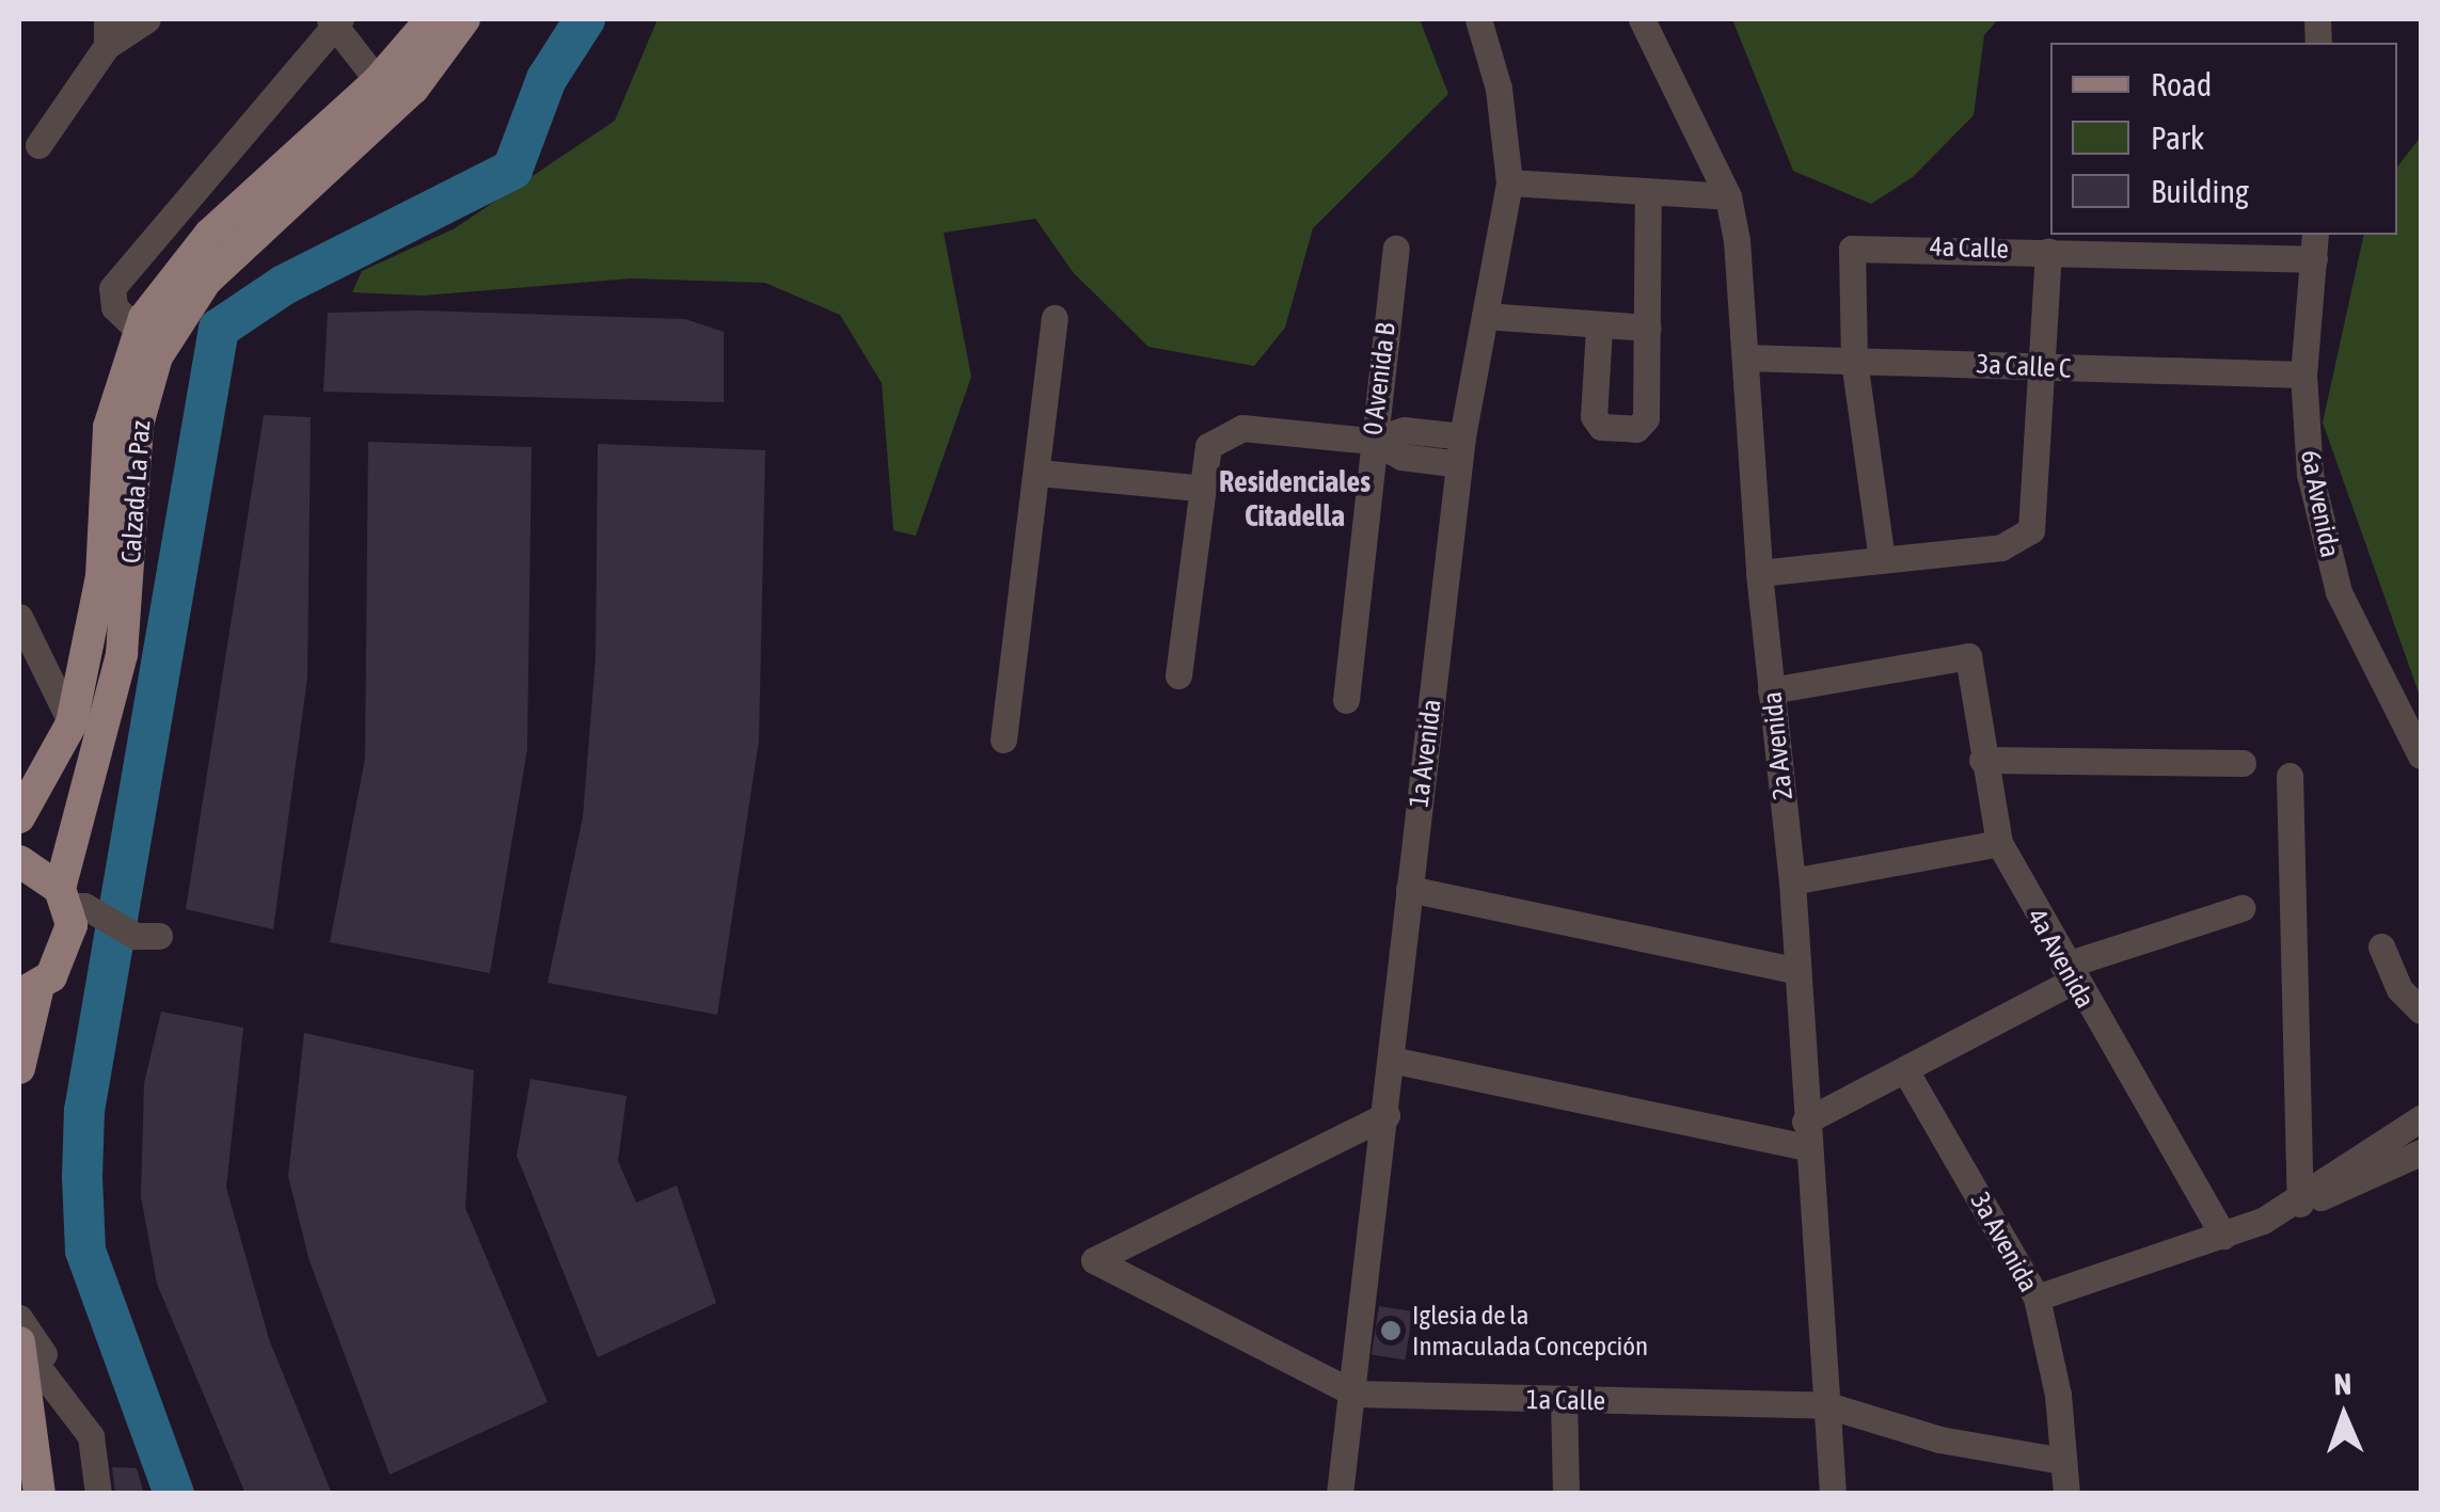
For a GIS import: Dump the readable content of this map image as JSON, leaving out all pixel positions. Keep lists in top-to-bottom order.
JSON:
{
  "streets": {
    "main road": ["Calzada La Paz"],
    "street": [
      "4a Calle",
      "3a Calle C",
      "0 Avenida B",
      "6a Avenida",
      "2a Avenida",
      "1a Avenida",
      "4a Avenida",
      "3a Avenida",
      "1a Calle"
    ]
  },
  "crossings": [
    ["4a Calle", "3a Calle C"],
    ["4a Calle", "6a Avenida"],
    ["3a Calle C", "6a Avenida"],
    ["3a Calle C", "2a Avenida"],
    ["2a Avenida", "4a Avenida"],
    ["2a Avenida", "1a Calle"],
    ["1a Avenida", "1a Calle"],
    ["3a Avenida", "1a Calle"]
  ],
  "districts": ["Residenciales Citadella"],
  "places": ["Iglesia de la Inmaculada Concepción"],
  "legend": ["Road", "Park", "Building"],
  "north": "top"
}
